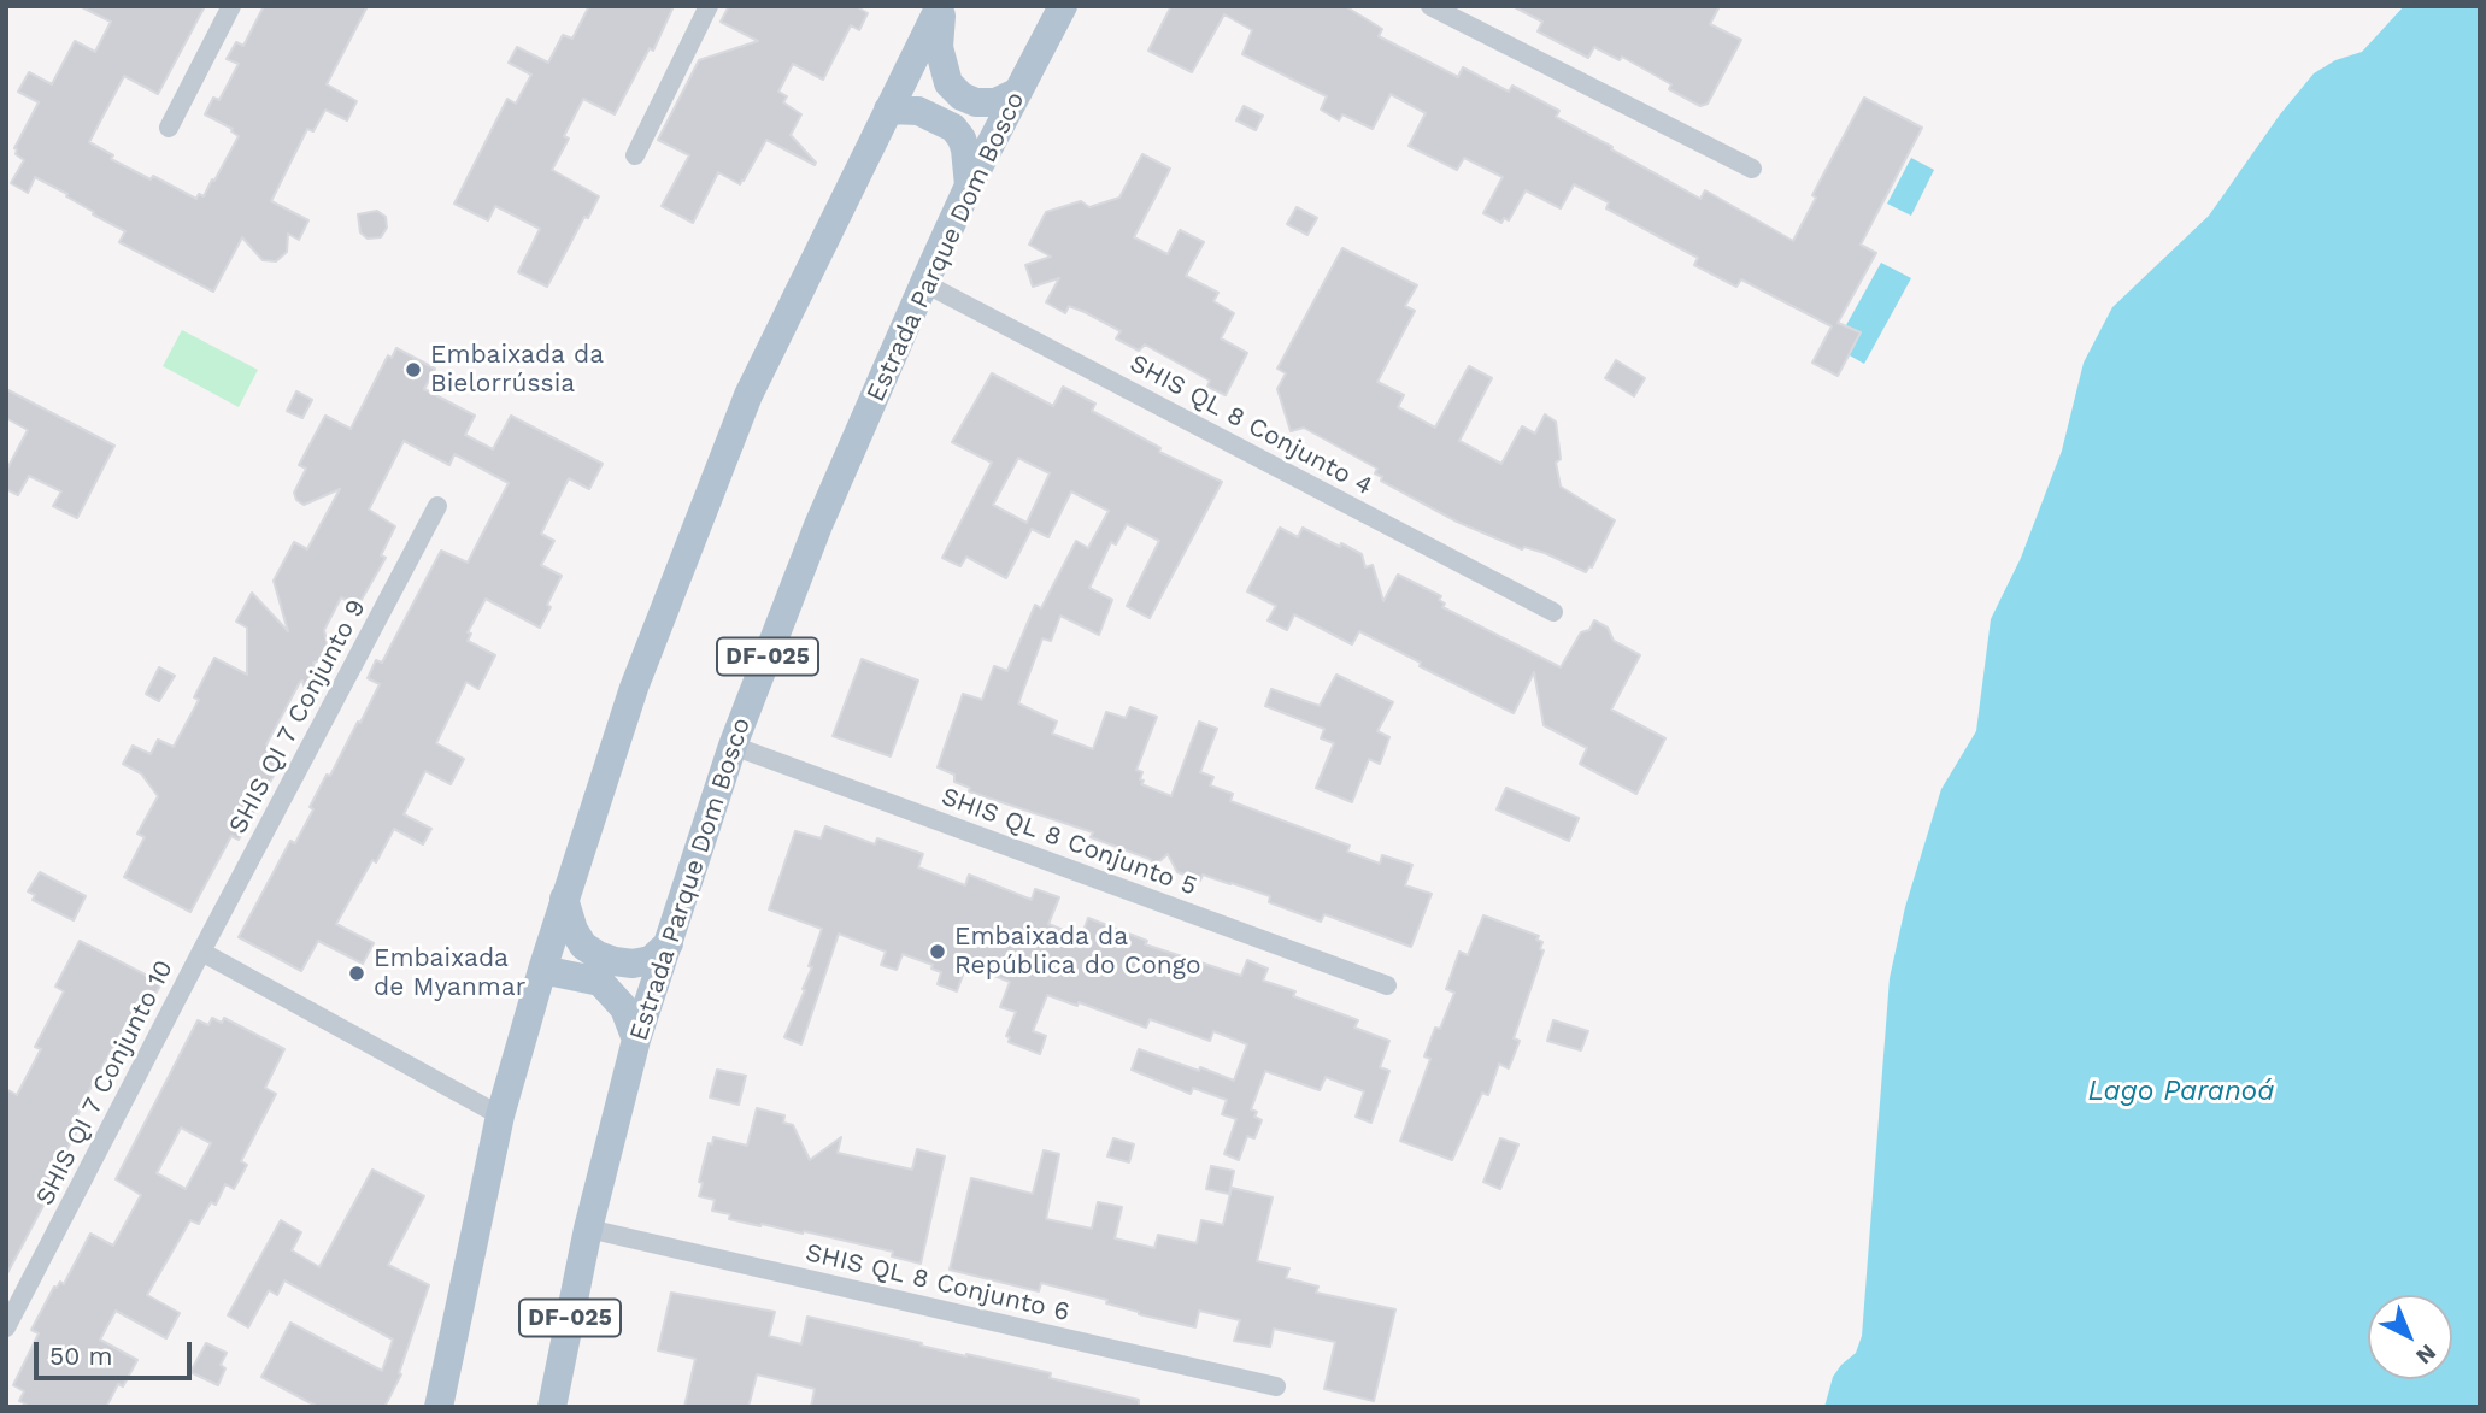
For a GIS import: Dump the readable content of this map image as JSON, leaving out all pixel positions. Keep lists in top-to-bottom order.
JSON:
{
  "streets": {
    "main road": ["Estrada Parque Dom Bosco", "DF-025"],
    "street": [
      "SHIS QL 8 Conjunto 4",
      "SHIS QI 7 Conjunto 9",
      "SHIS QL 8 Conjunto 5",
      "SHIS QI 7 Conjunto 10",
      "SHIS QL 8 Conjunto 6"
    ]
  },
  "crossings": [
    ["Estrada Parque Dom Bosco", "SHIS QL 8 Conjunto 4"],
    ["Estrada Parque Dom Bosco", "SHIS QL 8 Conjunto 5"],
    ["Estrada Parque Dom Bosco", "SHIS QL 8 Conjunto 6"],
    ["SHIS QI 7 Conjunto 9", "SHIS QI 7 Conjunto 10"]
  ],
  "water": ["Lago Paranoá"],
  "places": ["Embaixada da Bielorrússia", "Embaixada da República do Congo", "Embaixada de Myanmar"],
  "scale_bar": "50 m",
  "north": "bottom right"
}
